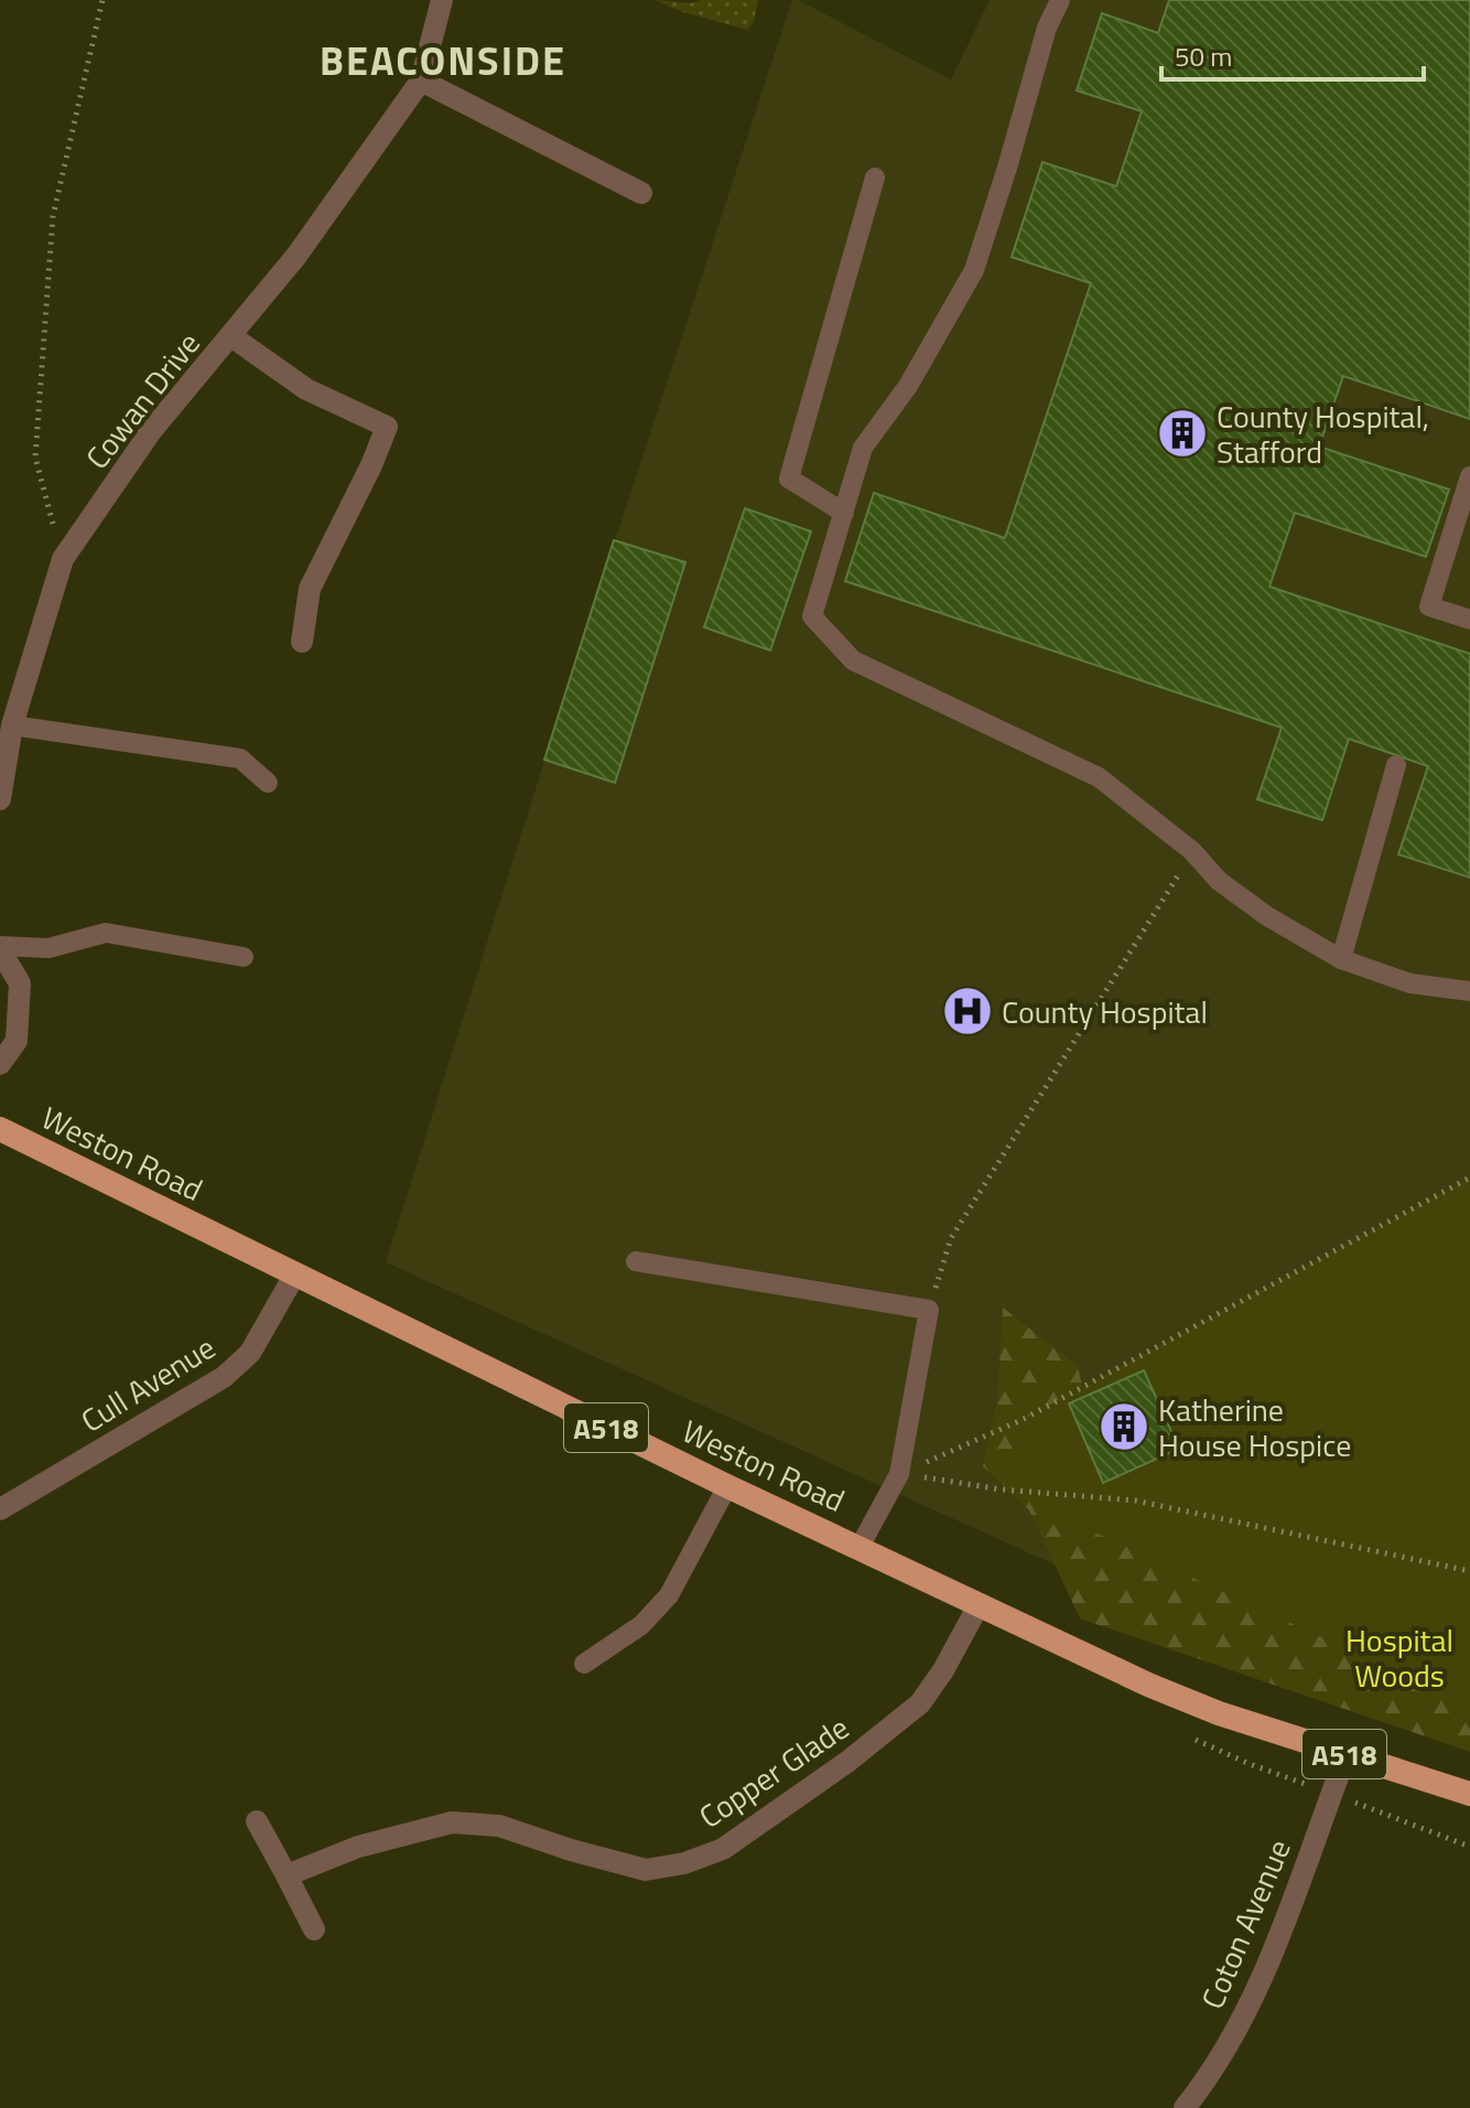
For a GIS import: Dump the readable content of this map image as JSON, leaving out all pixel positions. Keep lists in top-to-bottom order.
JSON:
{
  "streets": {
    "highway": ["Weston Road", "A518"],
    "street": [
      "Cowan Drive",
      "Cull Avenue",
      "Copper Glade",
      "Coton Avenue"
    ]
  },
  "crossings": [
    ["Weston Road", "Cull Avenue"],
    ["Weston Road", "Copper Glade"],
    ["Weston Road", "Coton Avenue"]
  ],
  "districts": ["BEACONSIDE"],
  "parks": ["Hospital Woods"],
  "places": {
    "building": ["County Hospital, Stafford", "Katherine House Hospice"],
    "hospital": ["County Hospital"]
  },
  "scale_bar": "50 m"
}
